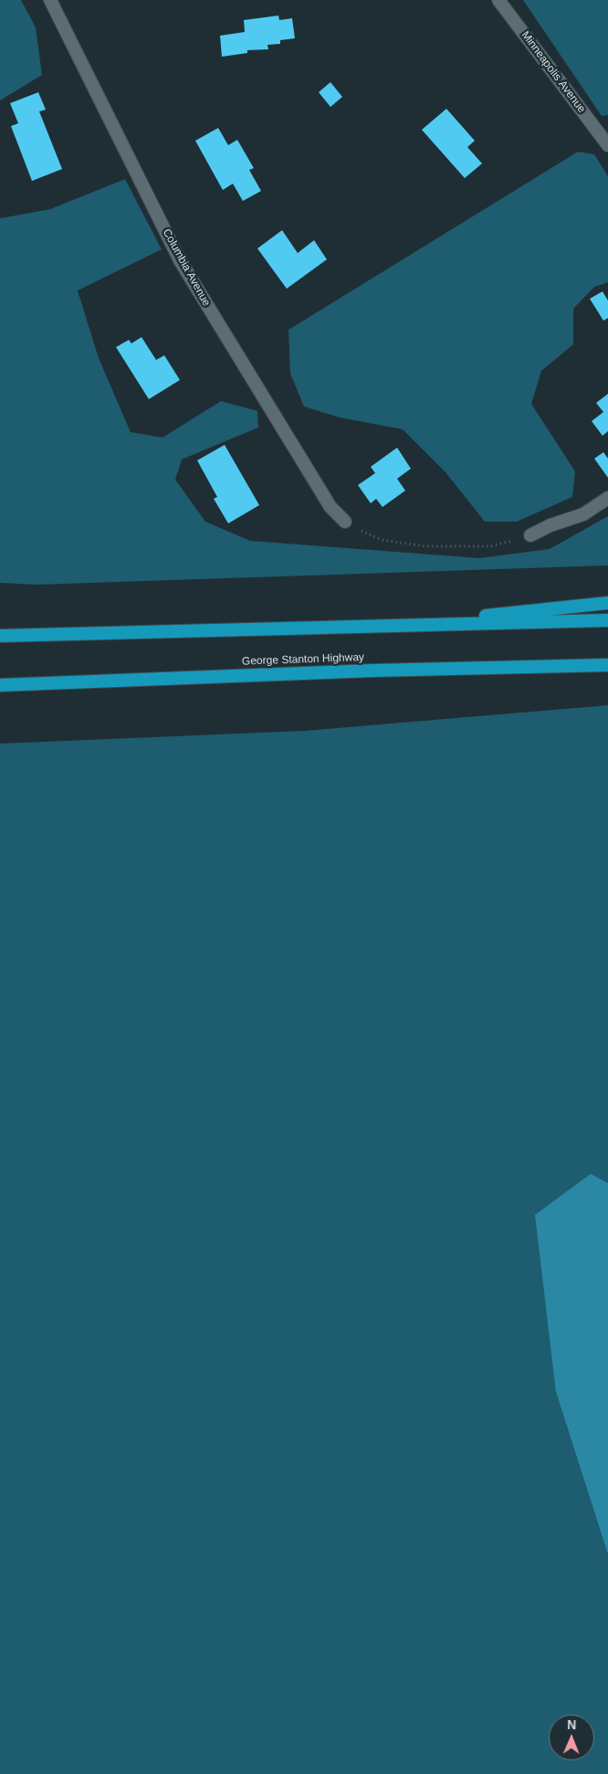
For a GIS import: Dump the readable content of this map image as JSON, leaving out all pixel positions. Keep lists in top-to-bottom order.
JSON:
{
  "streets": {
    "highway": ["George Stanton Highway"],
    "street": ["Minneapolis Avenue", "Columbia Avenue"]
  },
  "north": "top"
}
